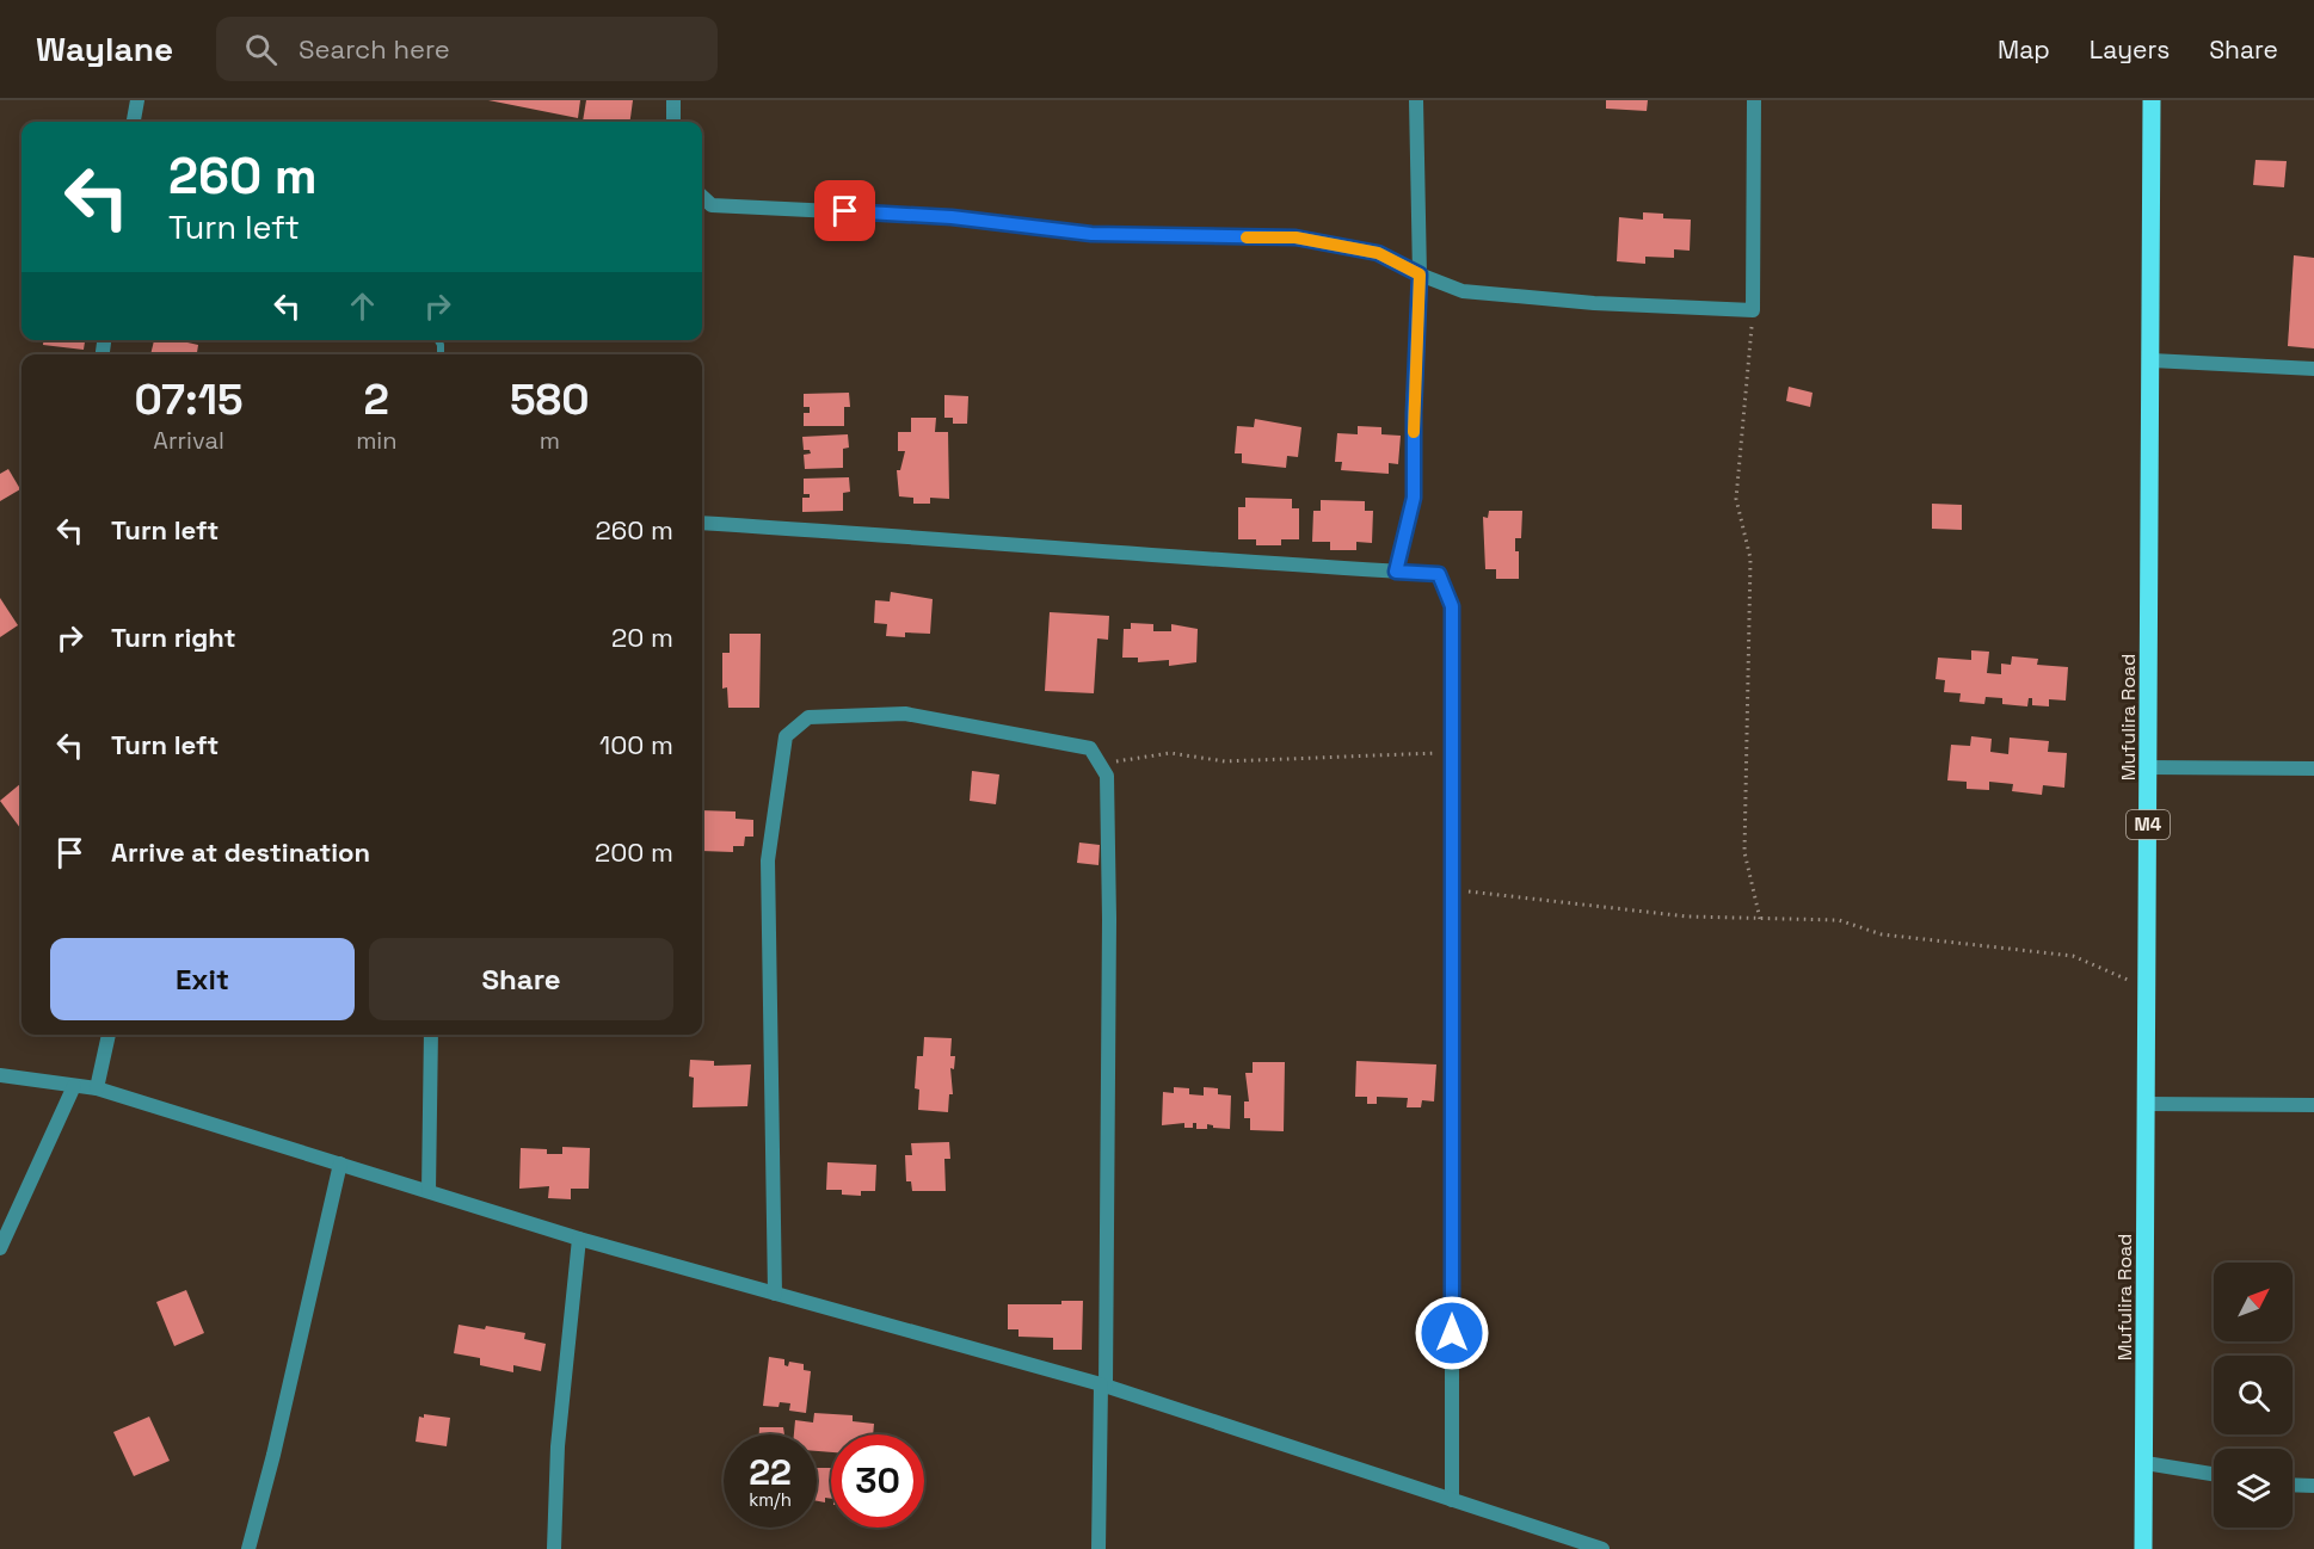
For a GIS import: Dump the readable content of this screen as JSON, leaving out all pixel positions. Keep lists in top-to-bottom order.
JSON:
{
  "streets": {
    "main road": ["Mufulira Road", "M4"]
  },
  "north": "top right",
  "page": {
    "header": "Waylane",
    "search": "Search here",
    "nav": ["Map", "Layers", "Share"],
    "turn": ["260 m", "Turn left"],
    "eta": [
      "07:15",
      "Arrival",
      "2",
      "min",
      "580",
      "m"
    ],
    "list": [
      {
        "name": "Turn left",
        "value": "260 m"
      },
      {
        "name": "Turn right",
        "value": "20 m"
      },
      {
        "name": "Turn left",
        "value": "100 m"
      },
      {
        "name": "Arrive at destination",
        "value": "200 m"
      }
    ],
    "buttons": ["Exit", "Share"],
    "speed": "22 km/h",
    "limit": "30"
  }
}
